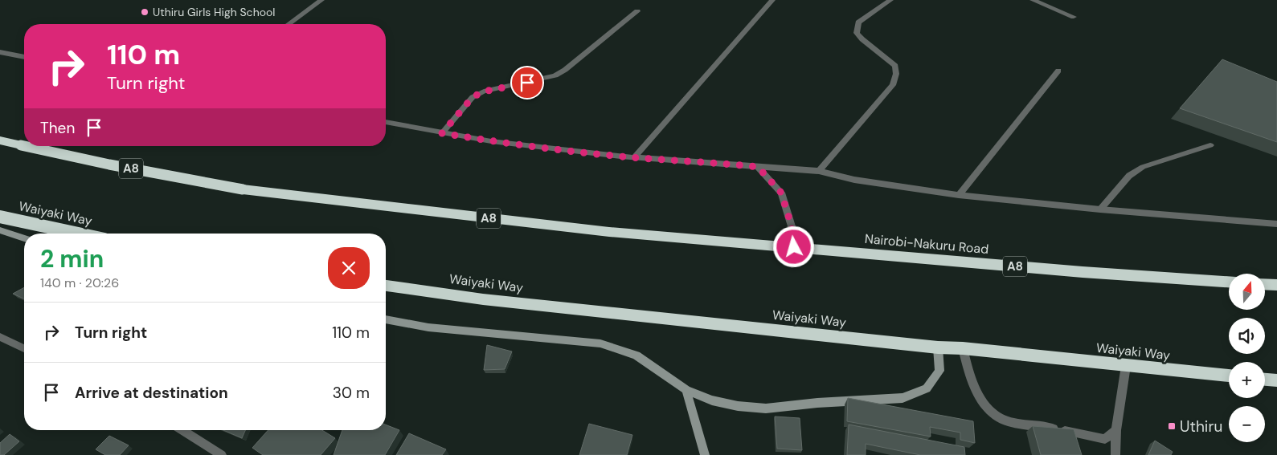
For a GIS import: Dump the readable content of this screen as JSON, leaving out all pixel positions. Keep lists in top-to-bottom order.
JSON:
{
  "streets": {
    "highway": ["A8", "Waiyaki Way", "Nairobi-Nakuru Road"]
  },
  "places": {
    "other": ["Uthiru Girls High School"],
    "transit": ["Uthiru"]
  },
  "north": "top",
  "page": {
    "turn": ["110 m", "Turn right"],
    "then": "Then",
    "heading": ["2 min", "140 m · 20:26"],
    "map_buttons": ["+", "−"],
    "list": [
      {
        "name": "Turn right",
        "value": "110 m"
      },
      {
        "name": "Arrive at destination",
        "value": "30 m"
      }
    ]
  }
}
